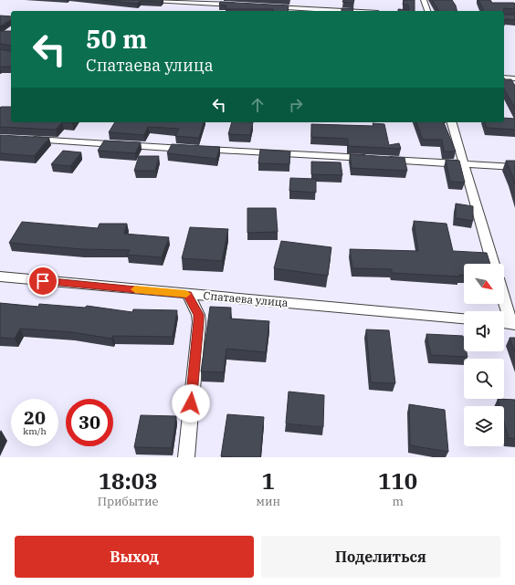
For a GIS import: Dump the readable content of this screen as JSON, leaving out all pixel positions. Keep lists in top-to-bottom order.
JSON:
{
  "streets": {
    "street": ["Спатаева улица"]
  },
  "north": "bottom right",
  "page": {
    "turn": ["50 m", "Спатаева улица"],
    "speed": "20 km/h",
    "limit": "30",
    "eta": [
      "18:03",
      "Прибытие",
      "1",
      "мин",
      "110",
      "m"
    ],
    "buttons": ["Выход", "Поделиться"]
  }
}
